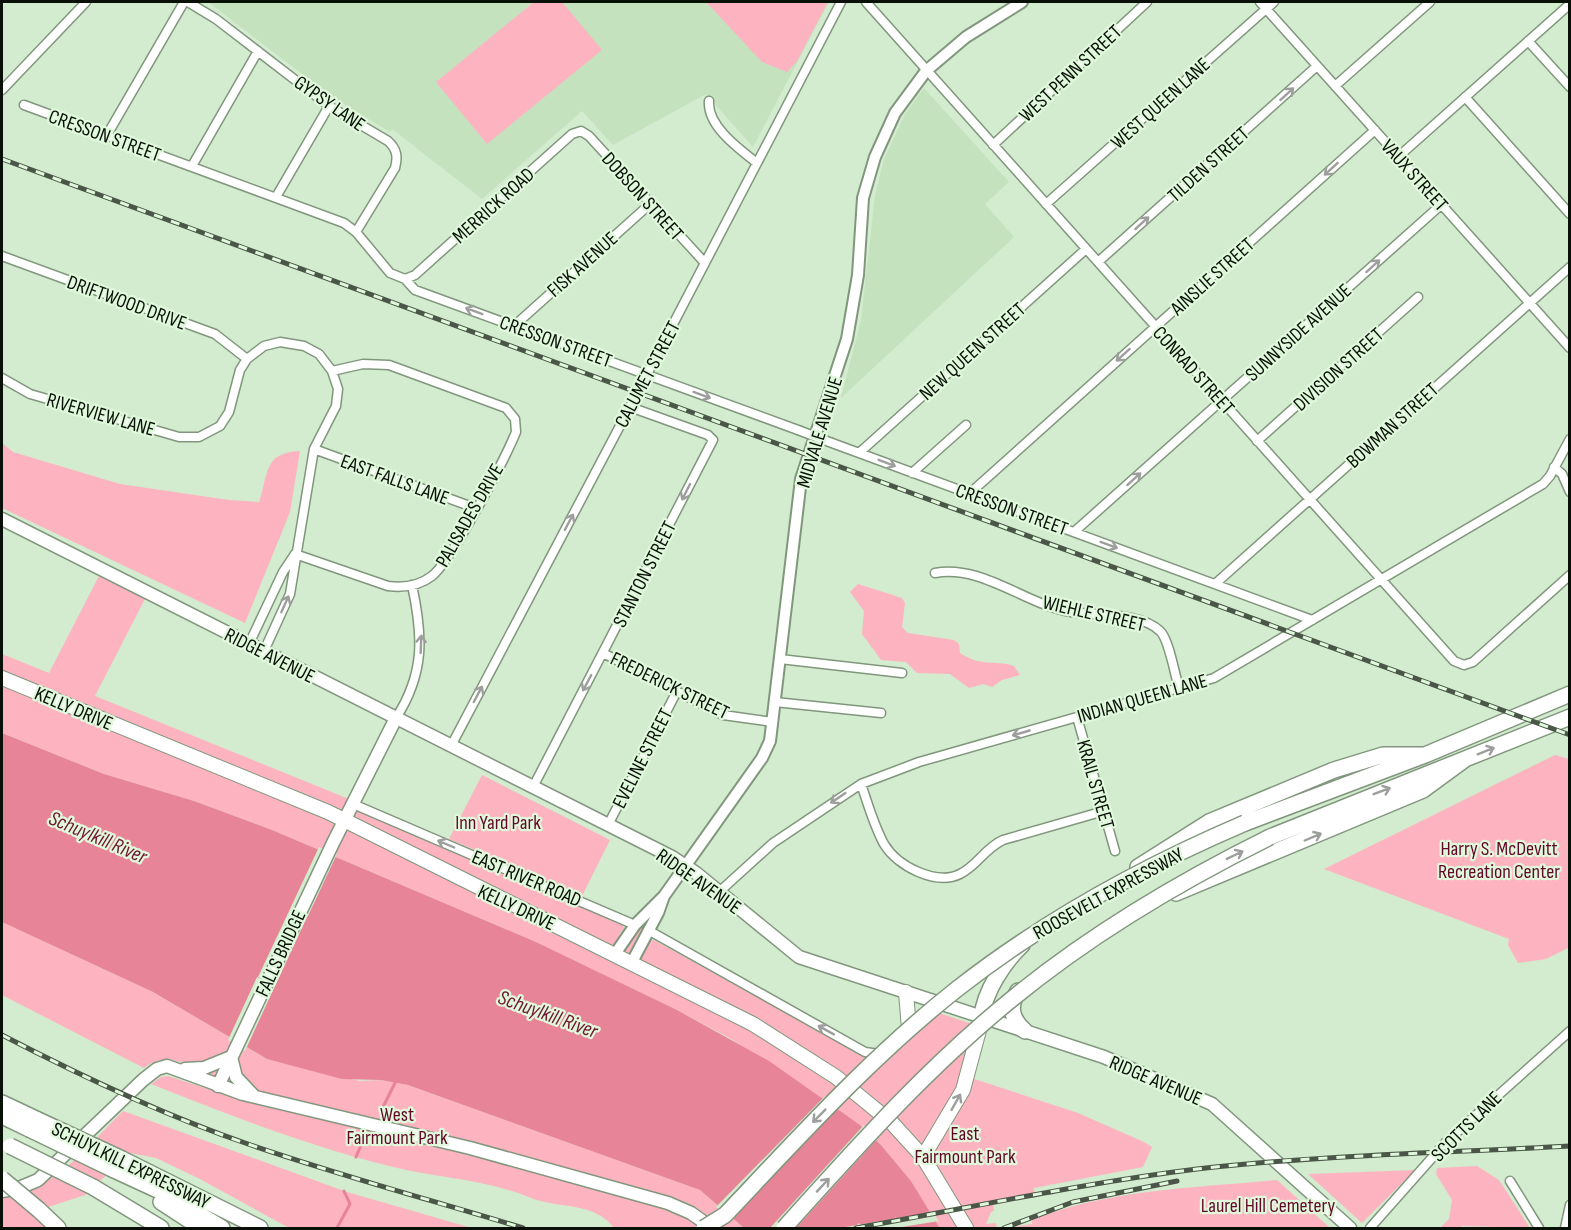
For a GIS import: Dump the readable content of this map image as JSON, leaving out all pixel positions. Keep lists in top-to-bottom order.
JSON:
{
  "streets": {
    "highway": ["ROOSEVELT EXPRESSWAY", "SCHUYLKILL EXPRESSWAY"],
    "main road": ["RIDGE AVENUE", "KELLY DRIVE", "FALLS BRIDGE"],
    "street": [
      "WEST PENN STREET",
      "GYPSY LANE",
      "WEST QUEEN LANE",
      "CRESSON STREET",
      "TILDEN STREET",
      "VAUX STREET",
      "DOBSON STREET",
      "MERRICK ROAD",
      "FISK AVENUE",
      "AINSLIE STREET",
      "DRIFTWOOD DRIVE",
      "SUNNYSIDE AVENUE",
      "NEW QUEEN STREET",
      "DIVISION STREET",
      "CONRAD STREET",
      "CALUMET STREET",
      "RIVERVIEW LANE",
      "BOWMAN STREET",
      "MIDVALE AVENUE",
      "EAST FALLS LANE",
      "PALISADES DRIVE",
      "STANTON STREET",
      "WIEHLE STREET",
      "FREDERICK STREET",
      "INDIAN QUEEN LANE",
      "EVELINE STREET",
      "KRAIL STREET",
      "EAST RIVER ROAD",
      "SCOTTS LANE"
    ]
  },
  "crossings": [
    ["WEST PENN STREET", "CONRAD STREET"],
    ["GYPSY LANE", "CRESSON STREET"],
    ["WEST QUEEN LANE", "VAUX STREET"],
    ["WEST QUEEN LANE", "CONRAD STREET"],
    ["CRESSON STREET", "MERRICK ROAD"],
    ["CRESSON STREET", "FISK AVENUE"],
    ["CRESSON STREET", "AINSLIE STREET"],
    ["CRESSON STREET", "SUNNYSIDE AVENUE"],
    ["CRESSON STREET", "NEW QUEEN STREET"],
    ["CRESSON STREET", "CALUMET STREET"],
    ["CRESSON STREET", "BOWMAN STREET"],
    ["CRESSON STREET", "INDIAN QUEEN LANE"],
    ["TILDEN STREET", "VAUX STREET"],
    ["TILDEN STREET", "CONRAD STREET"],
    ["VAUX STREET", "AINSLIE STREET"],
    ["VAUX STREET", "SUNNYSIDE AVENUE"],
    ["VAUX STREET", "BOWMAN STREET"],
    ["DOBSON STREET", "MERRICK ROAD"],
    ["DOBSON STREET", "FISK AVENUE"],
    ["DOBSON STREET", "CALUMET STREET"],
    ["AINSLIE STREET", "CONRAD STREET"],
    ["DRIFTWOOD DRIVE", "RIVERVIEW LANE"],
    ["SUNNYSIDE AVENUE", "CONRAD STREET"],
    ["NEW QUEEN STREET", "CONRAD STREET"],
    ["DIVISION STREET", "CONRAD STREET"],
    ["CONRAD STREET", "BOWMAN STREET"],
    ["CONRAD STREET", "MIDVALE AVENUE"],
    ["CONRAD STREET", "INDIAN QUEEN LANE"],
    ["CALUMET STREET", "STANTON STREET"],
    ["CALUMET STREET", "RIDGE AVENUE"],
    ["MIDVALE AVENUE", "RIDGE AVENUE"],
    ["MIDVALE AVENUE", "FREDERICK STREET"],
    ["MIDVALE AVENUE", "KELLY DRIVE"],
    ["MIDVALE AVENUE", "EAST RIVER ROAD"],
    ["EAST FALLS LANE", "PALISADES DRIVE"],
    ["STANTON STREET", "RIDGE AVENUE"],
    ["STANTON STREET", "FREDERICK STREET"],
    ["WIEHLE STREET", "INDIAN QUEEN LANE"],
    ["RIDGE AVENUE", "INDIAN QUEEN LANE"],
    ["RIDGE AVENUE", "EVELINE STREET"],
    ["FREDERICK STREET", "EVELINE STREET"],
    ["INDIAN QUEEN LANE", "KRAIL STREET"],
    ["KELLY DRIVE", "FALLS BRIDGE"]
  ],
  "one_way": [
    "TILDEN STREET",
    "AINSLIE STREET",
    "SUNNYSIDE AVENUE",
    "CALUMET STREET",
    "STANTON STREET",
    "INDIAN QUEEN LANE",
    "EAST RIVER ROAD"
  ],
  "water": ["Schuylkill River"],
  "parks": [
    "Inn Yard Park",
    "Harry S. McDevitt Recreation Center",
    "West Fairmount Park",
    "East Fairmount Park",
    "Laurel Hill Cemetery"
  ]
}
